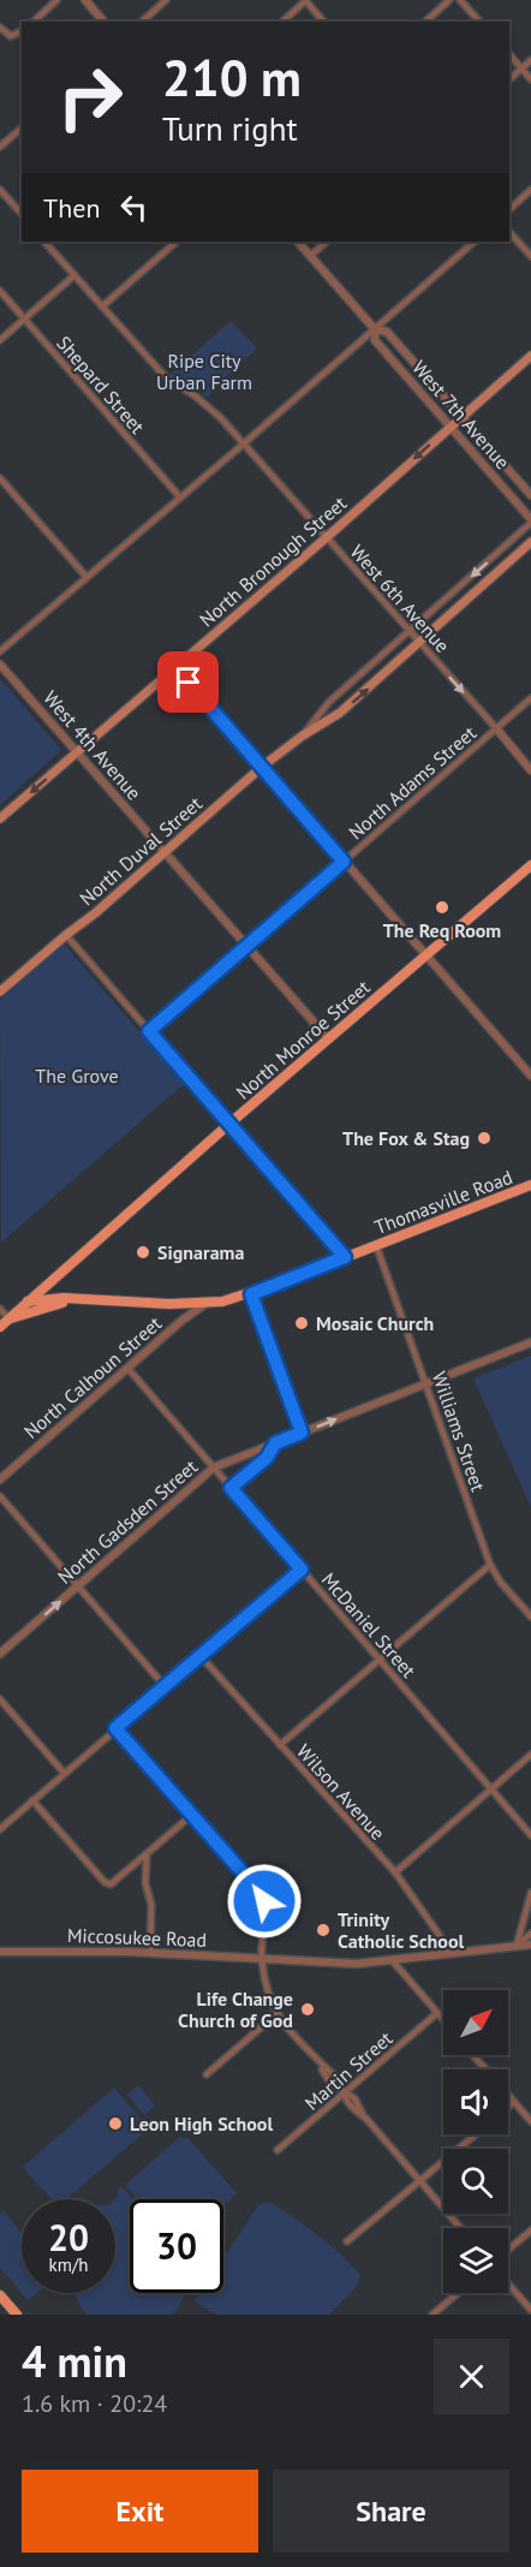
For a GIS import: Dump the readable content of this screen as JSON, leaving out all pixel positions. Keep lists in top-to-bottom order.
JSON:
{
  "streets": {
    "main road": [
      "North Bronough Street",
      "North Duval Street",
      "North Monroe Street",
      "Thomasville Road"
    ],
    "street": [
      "Shepard Street",
      "West 7th Avenue",
      "West 6th Avenue",
      "West 4th Avenue",
      "North Adams Street",
      "North Calhoun Street",
      "Williams Street",
      "North Gadsden Street",
      "McDaniel Street",
      "Wilson Avenue",
      "Miccosukee Road",
      "Martin Street"
    ]
  },
  "crossings": [
    ["West 7th Avenue", "North Bronough Street"],
    ["West 7th Avenue", "North Duval Street"],
    ["North Bronough Street", "West 6th Avenue"],
    ["North Bronough Street", "West 4th Avenue"],
    ["West 6th Avenue", "North Adams Street"],
    ["West 6th Avenue", "North Duval Street"],
    ["West 4th Avenue", "North Adams Street"],
    ["West 4th Avenue", "North Duval Street"],
    ["West 4th Avenue", "North Monroe Street"],
    ["North Monroe Street", "Thomasville Road"],
    ["Thomasville Road", "North Calhoun Street"],
    ["Thomasville Road", "Williams Street"],
    ["North Calhoun Street", "McDaniel Street"],
    ["Williams Street", "North Gadsden Street"],
    ["North Gadsden Street", "McDaniel Street"],
    ["Wilson Avenue", "Miccosukee Road"]
  ],
  "one_way": ["North Bronough Street", "North Gadsden Street"],
  "parks": ["Ripe City Urban Farm", "The Grove"],
  "places": [
    "The Req Room",
    "The Fox & Stag",
    "Signarama",
    "Mosaic Church",
    "Trinity Catholic School",
    "Life Change Church of God",
    "Leon High School"
  ],
  "north": "top right",
  "page": {
    "turn": ["210 m", "Turn right"],
    "then": "Then",
    "speed": "20 km/h",
    "limit": "30",
    "heading": ["4 min", "1.6 km · 20:24"],
    "buttons": ["Exit", "Share"]
  }
}
